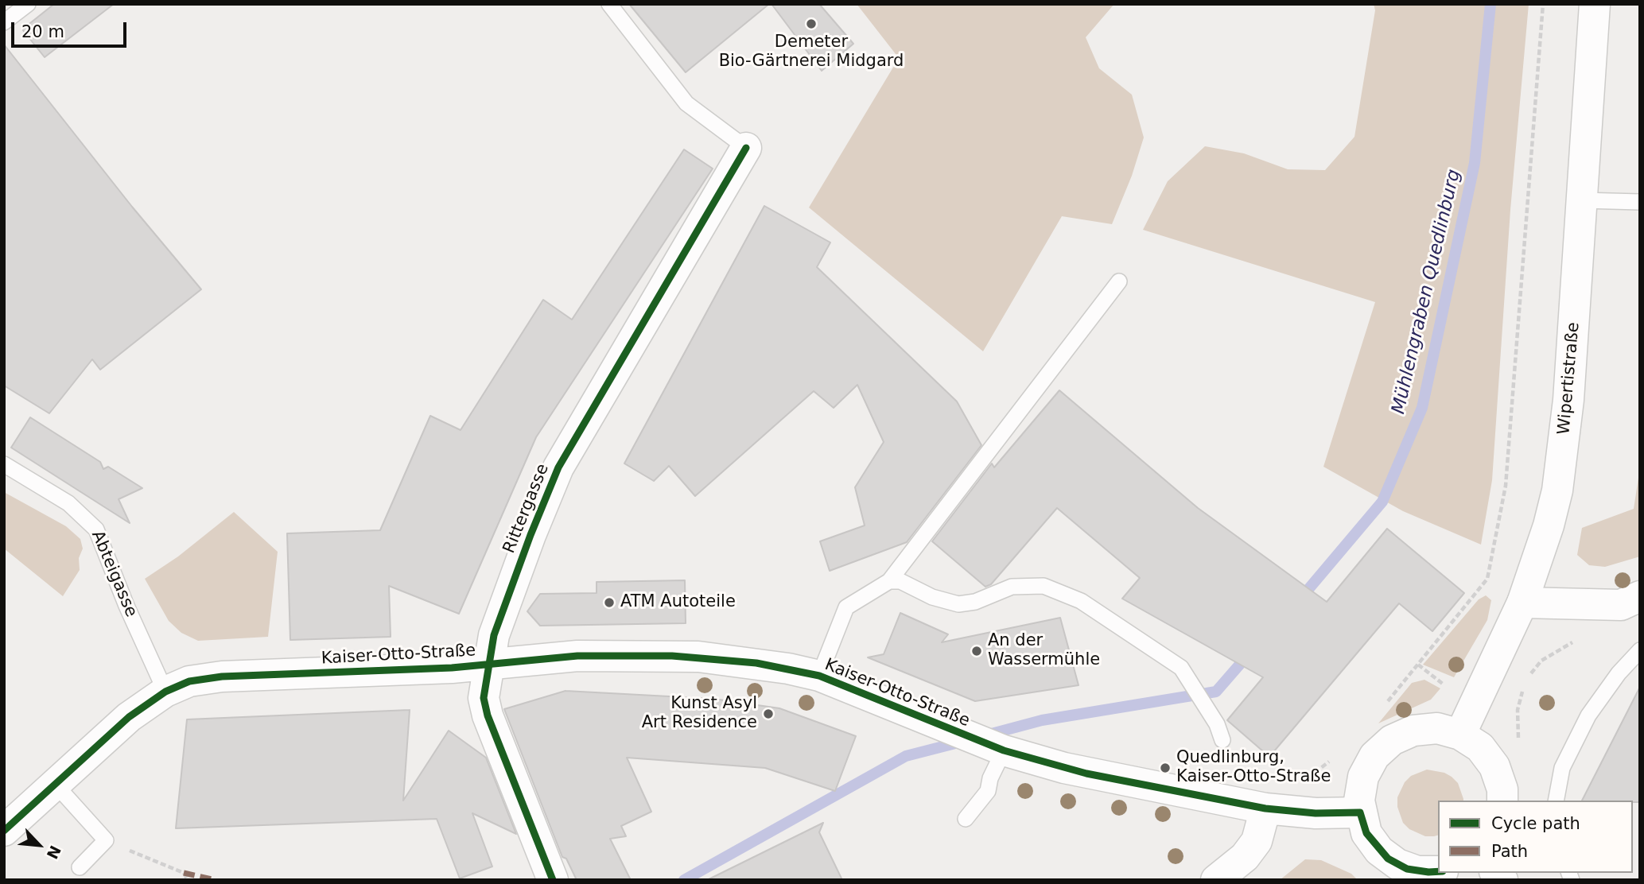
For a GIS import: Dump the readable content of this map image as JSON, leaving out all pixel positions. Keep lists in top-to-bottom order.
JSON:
{
  "streets": {
    "street": ["Wipertistraße", "Rittergasse", "Kaiser-Otto-Straße"],
    "lane": ["Abteigasse"]
  },
  "crossings": [
    ["Rittergasse", "Kaiser-Otto-Straße"],
    ["Abteigasse", "Kaiser-Otto-Straße"]
  ],
  "water": ["Mühlengraben Quedlinburg"],
  "places": [
    "Demeter Bio-Gärtnerei Midgard",
    "ATM Autoteile",
    "An der Wassermühle",
    "Kunst Asyl Art Residence",
    "Quedlinburg, Kaiser-Otto-Straße"
  ],
  "legend": ["Cycle path", "Path"],
  "scale_bar": "20 m",
  "north": "bottom right"
}
